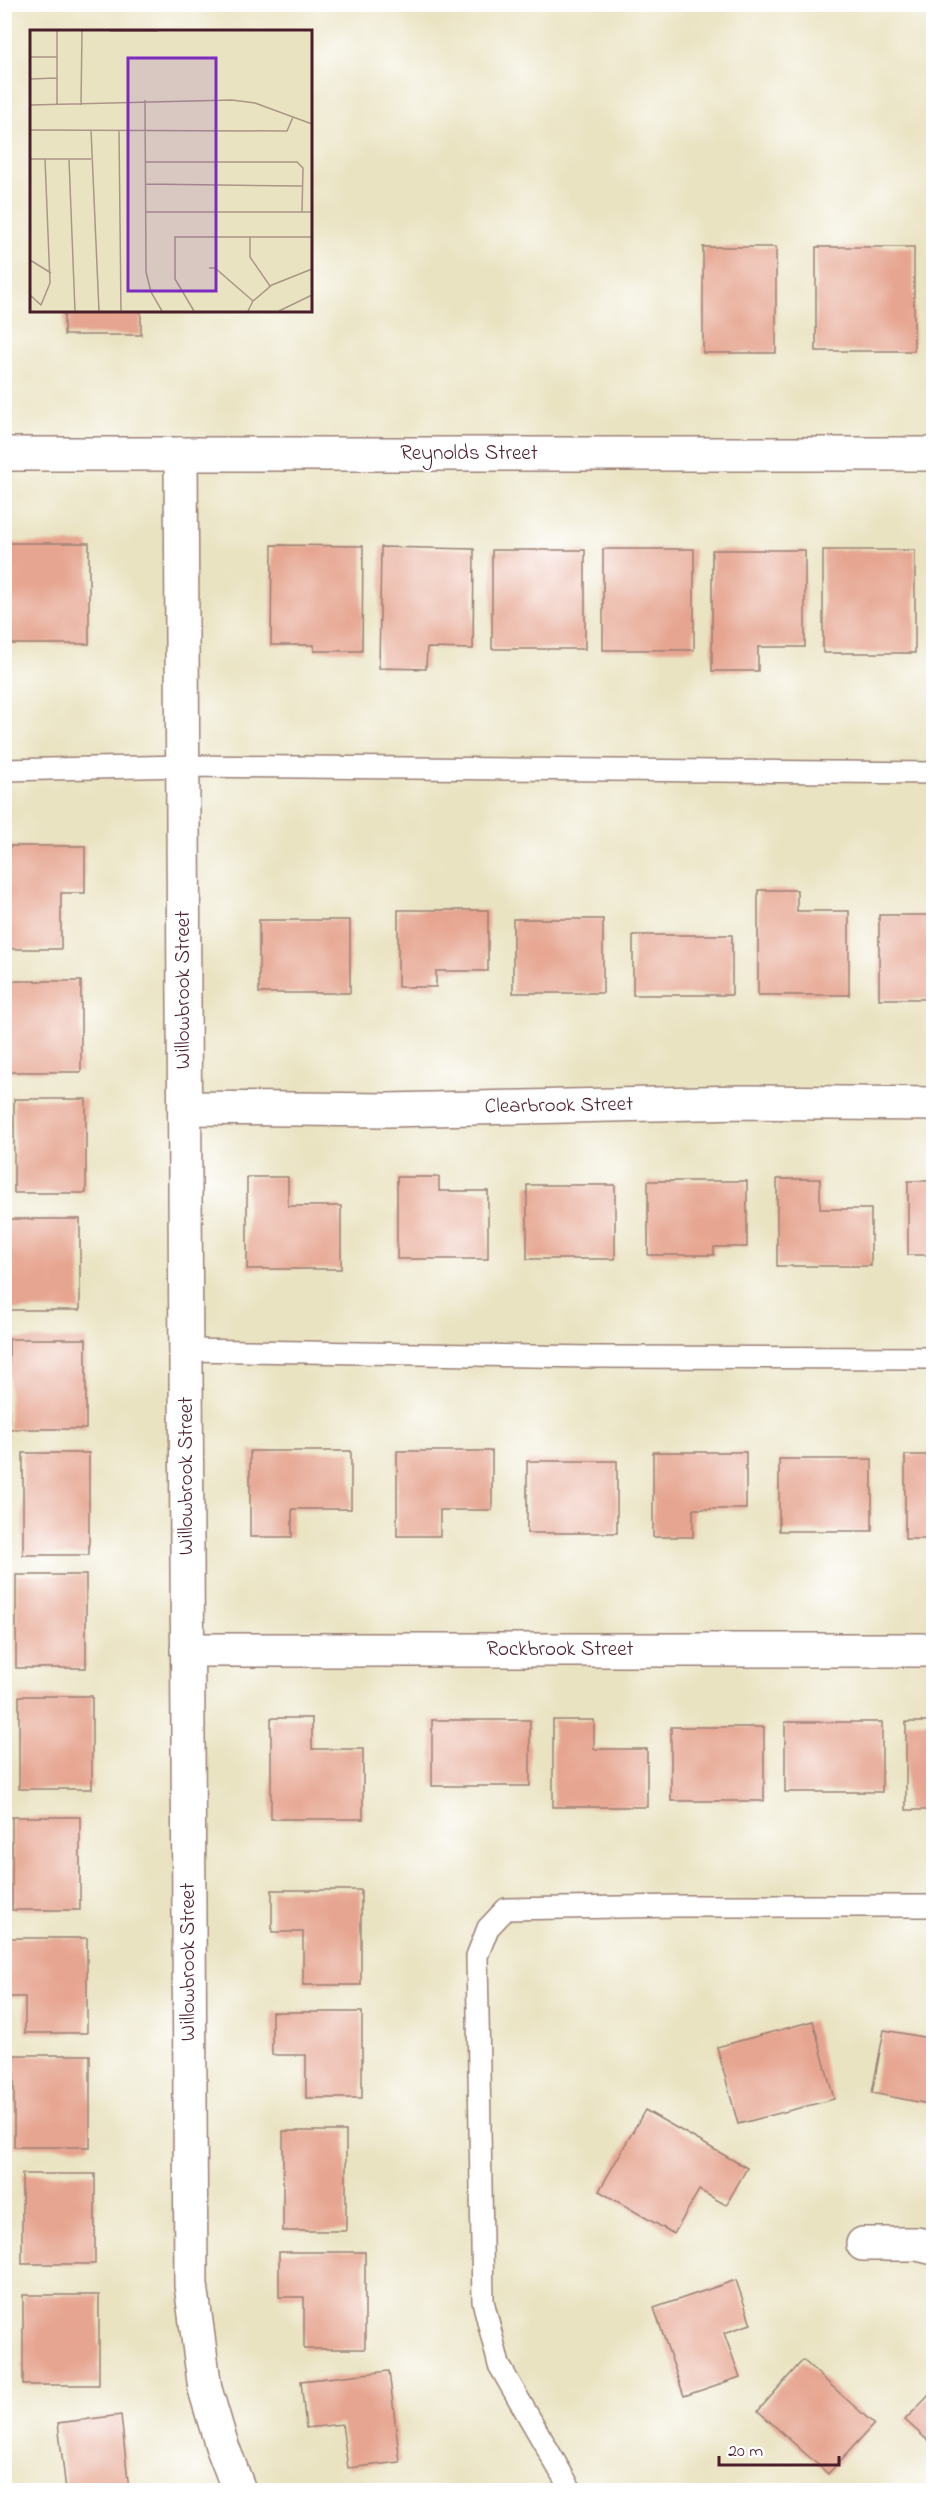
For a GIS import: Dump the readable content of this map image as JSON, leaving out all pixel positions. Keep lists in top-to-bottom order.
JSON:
{
  "streets": {
    "street": [
      "Reynolds Street",
      "Willowbrook Street",
      "Clearbrook Street",
      "Rockbrook Street"
    ]
  },
  "crossings": [
    ["Reynolds Street", "Willowbrook Street"],
    ["Willowbrook Street", "Clearbrook Street"],
    ["Willowbrook Street", "Rockbrook Street"]
  ],
  "scale_bar": "20 m"
}
